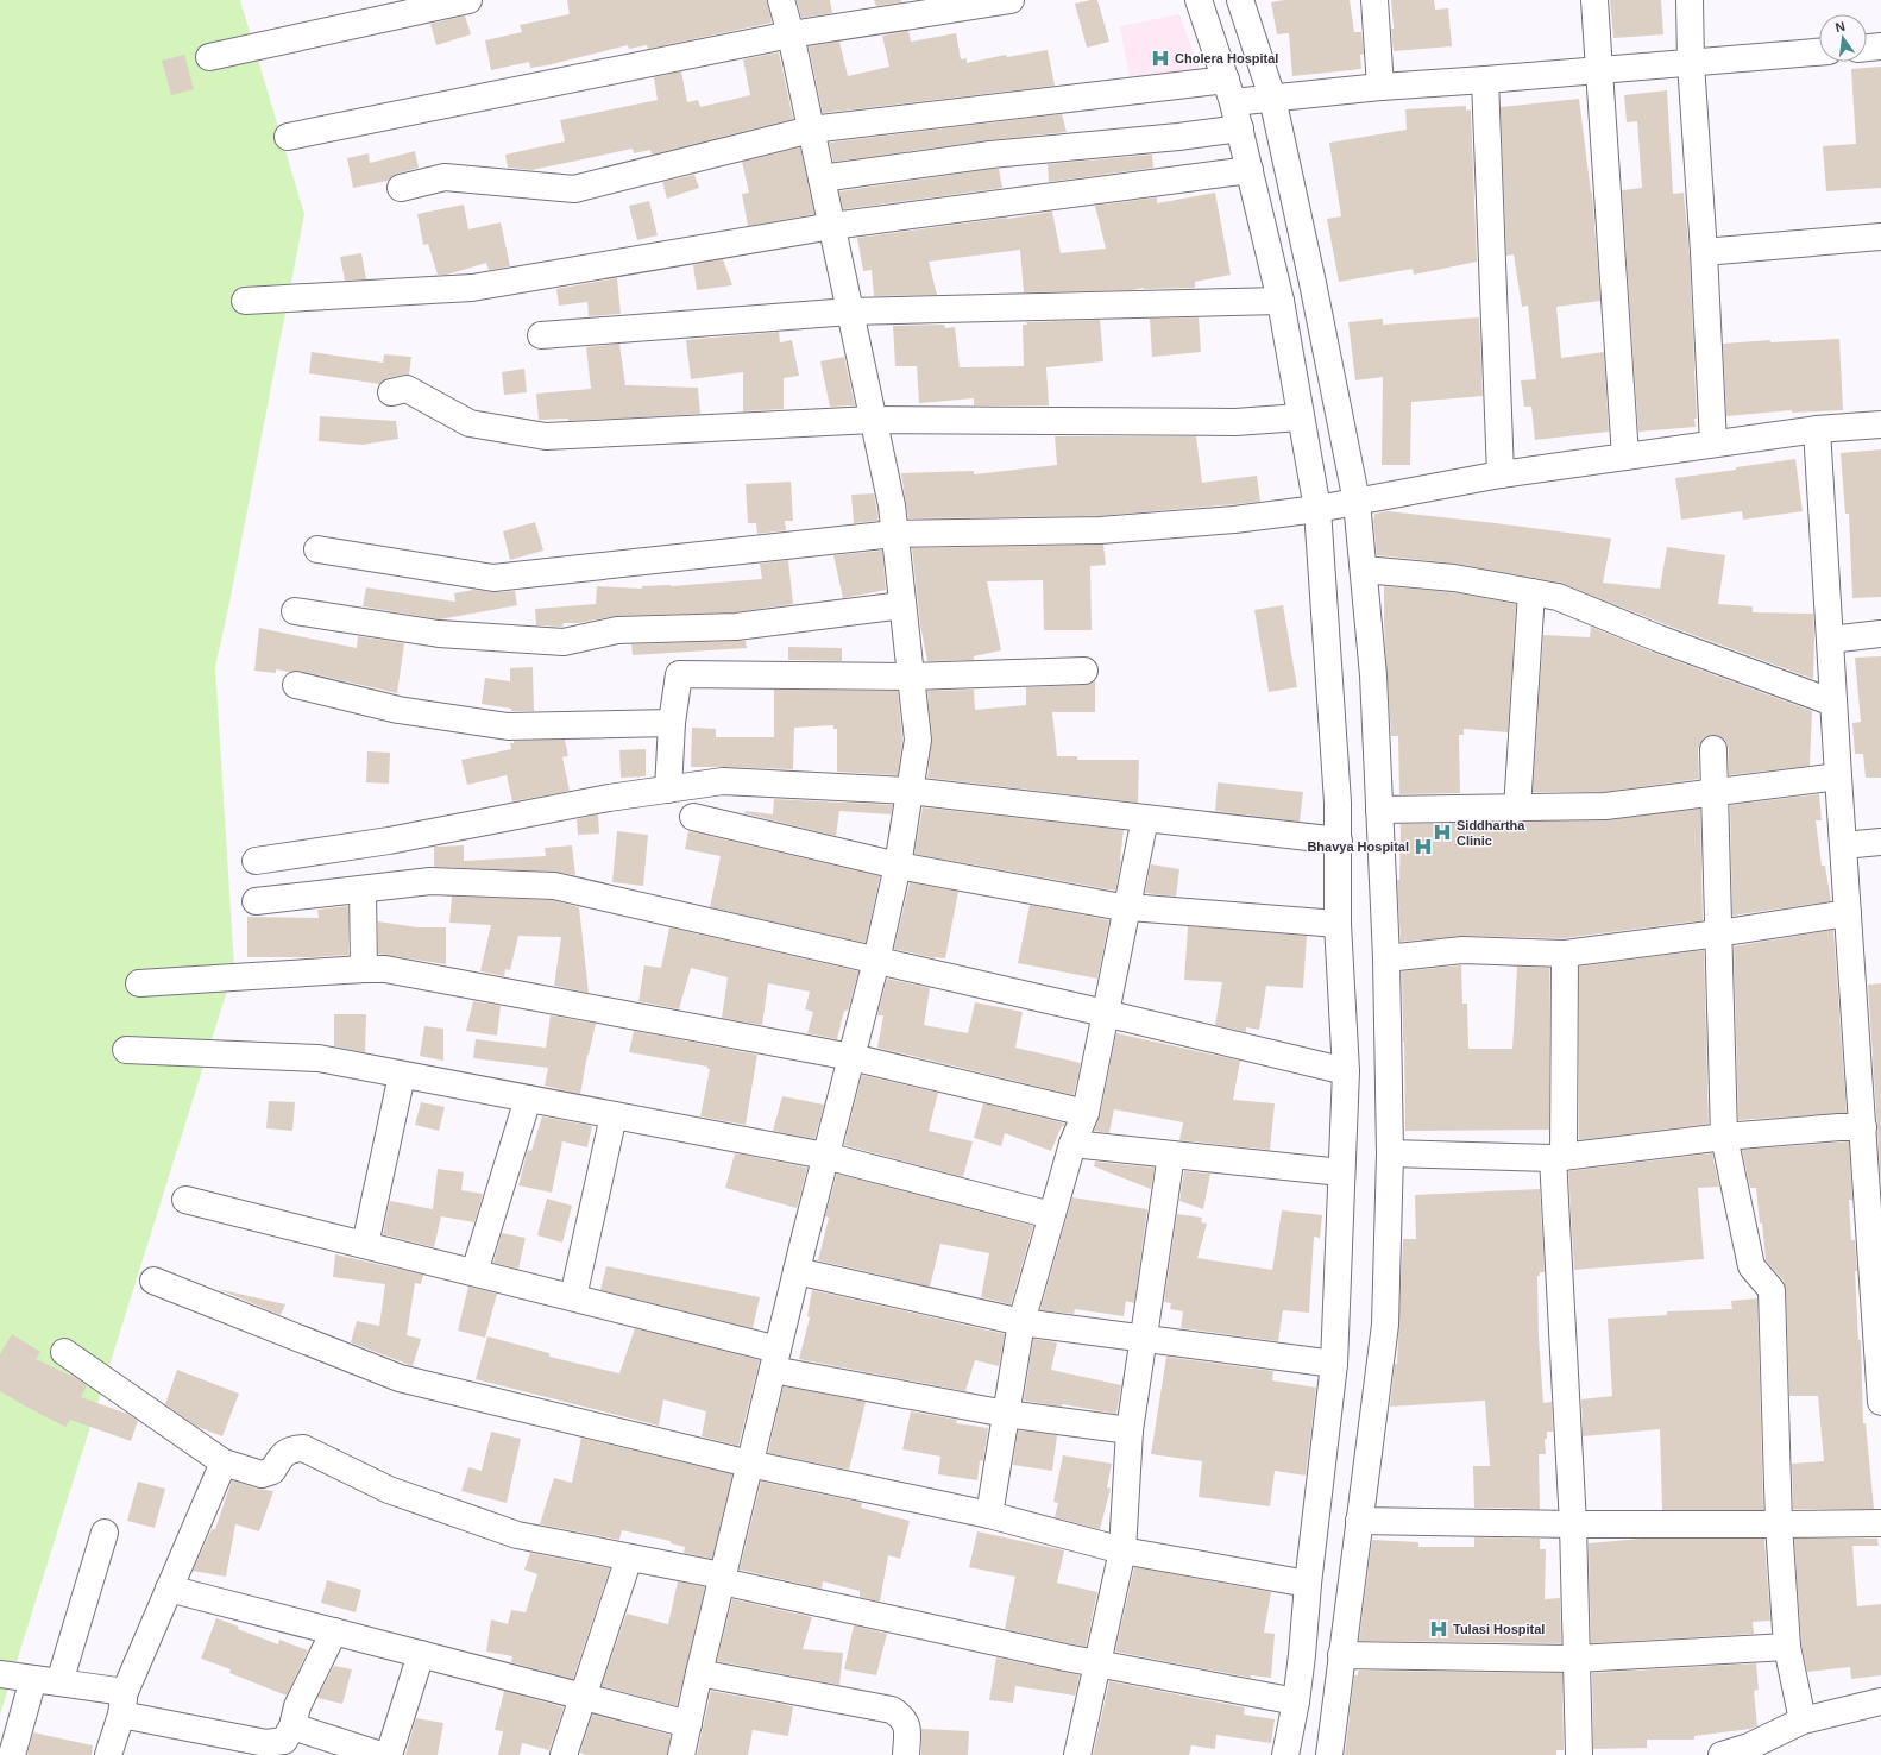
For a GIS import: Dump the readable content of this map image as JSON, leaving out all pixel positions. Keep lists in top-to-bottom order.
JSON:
{
  "places": {
    "hospital": [
      "Cholera Hospital",
      "Siddhartha Clinic",
      "Bhavya Hospital",
      "Tulasi Hospital"
    ]
  },
  "north": "top"
}
